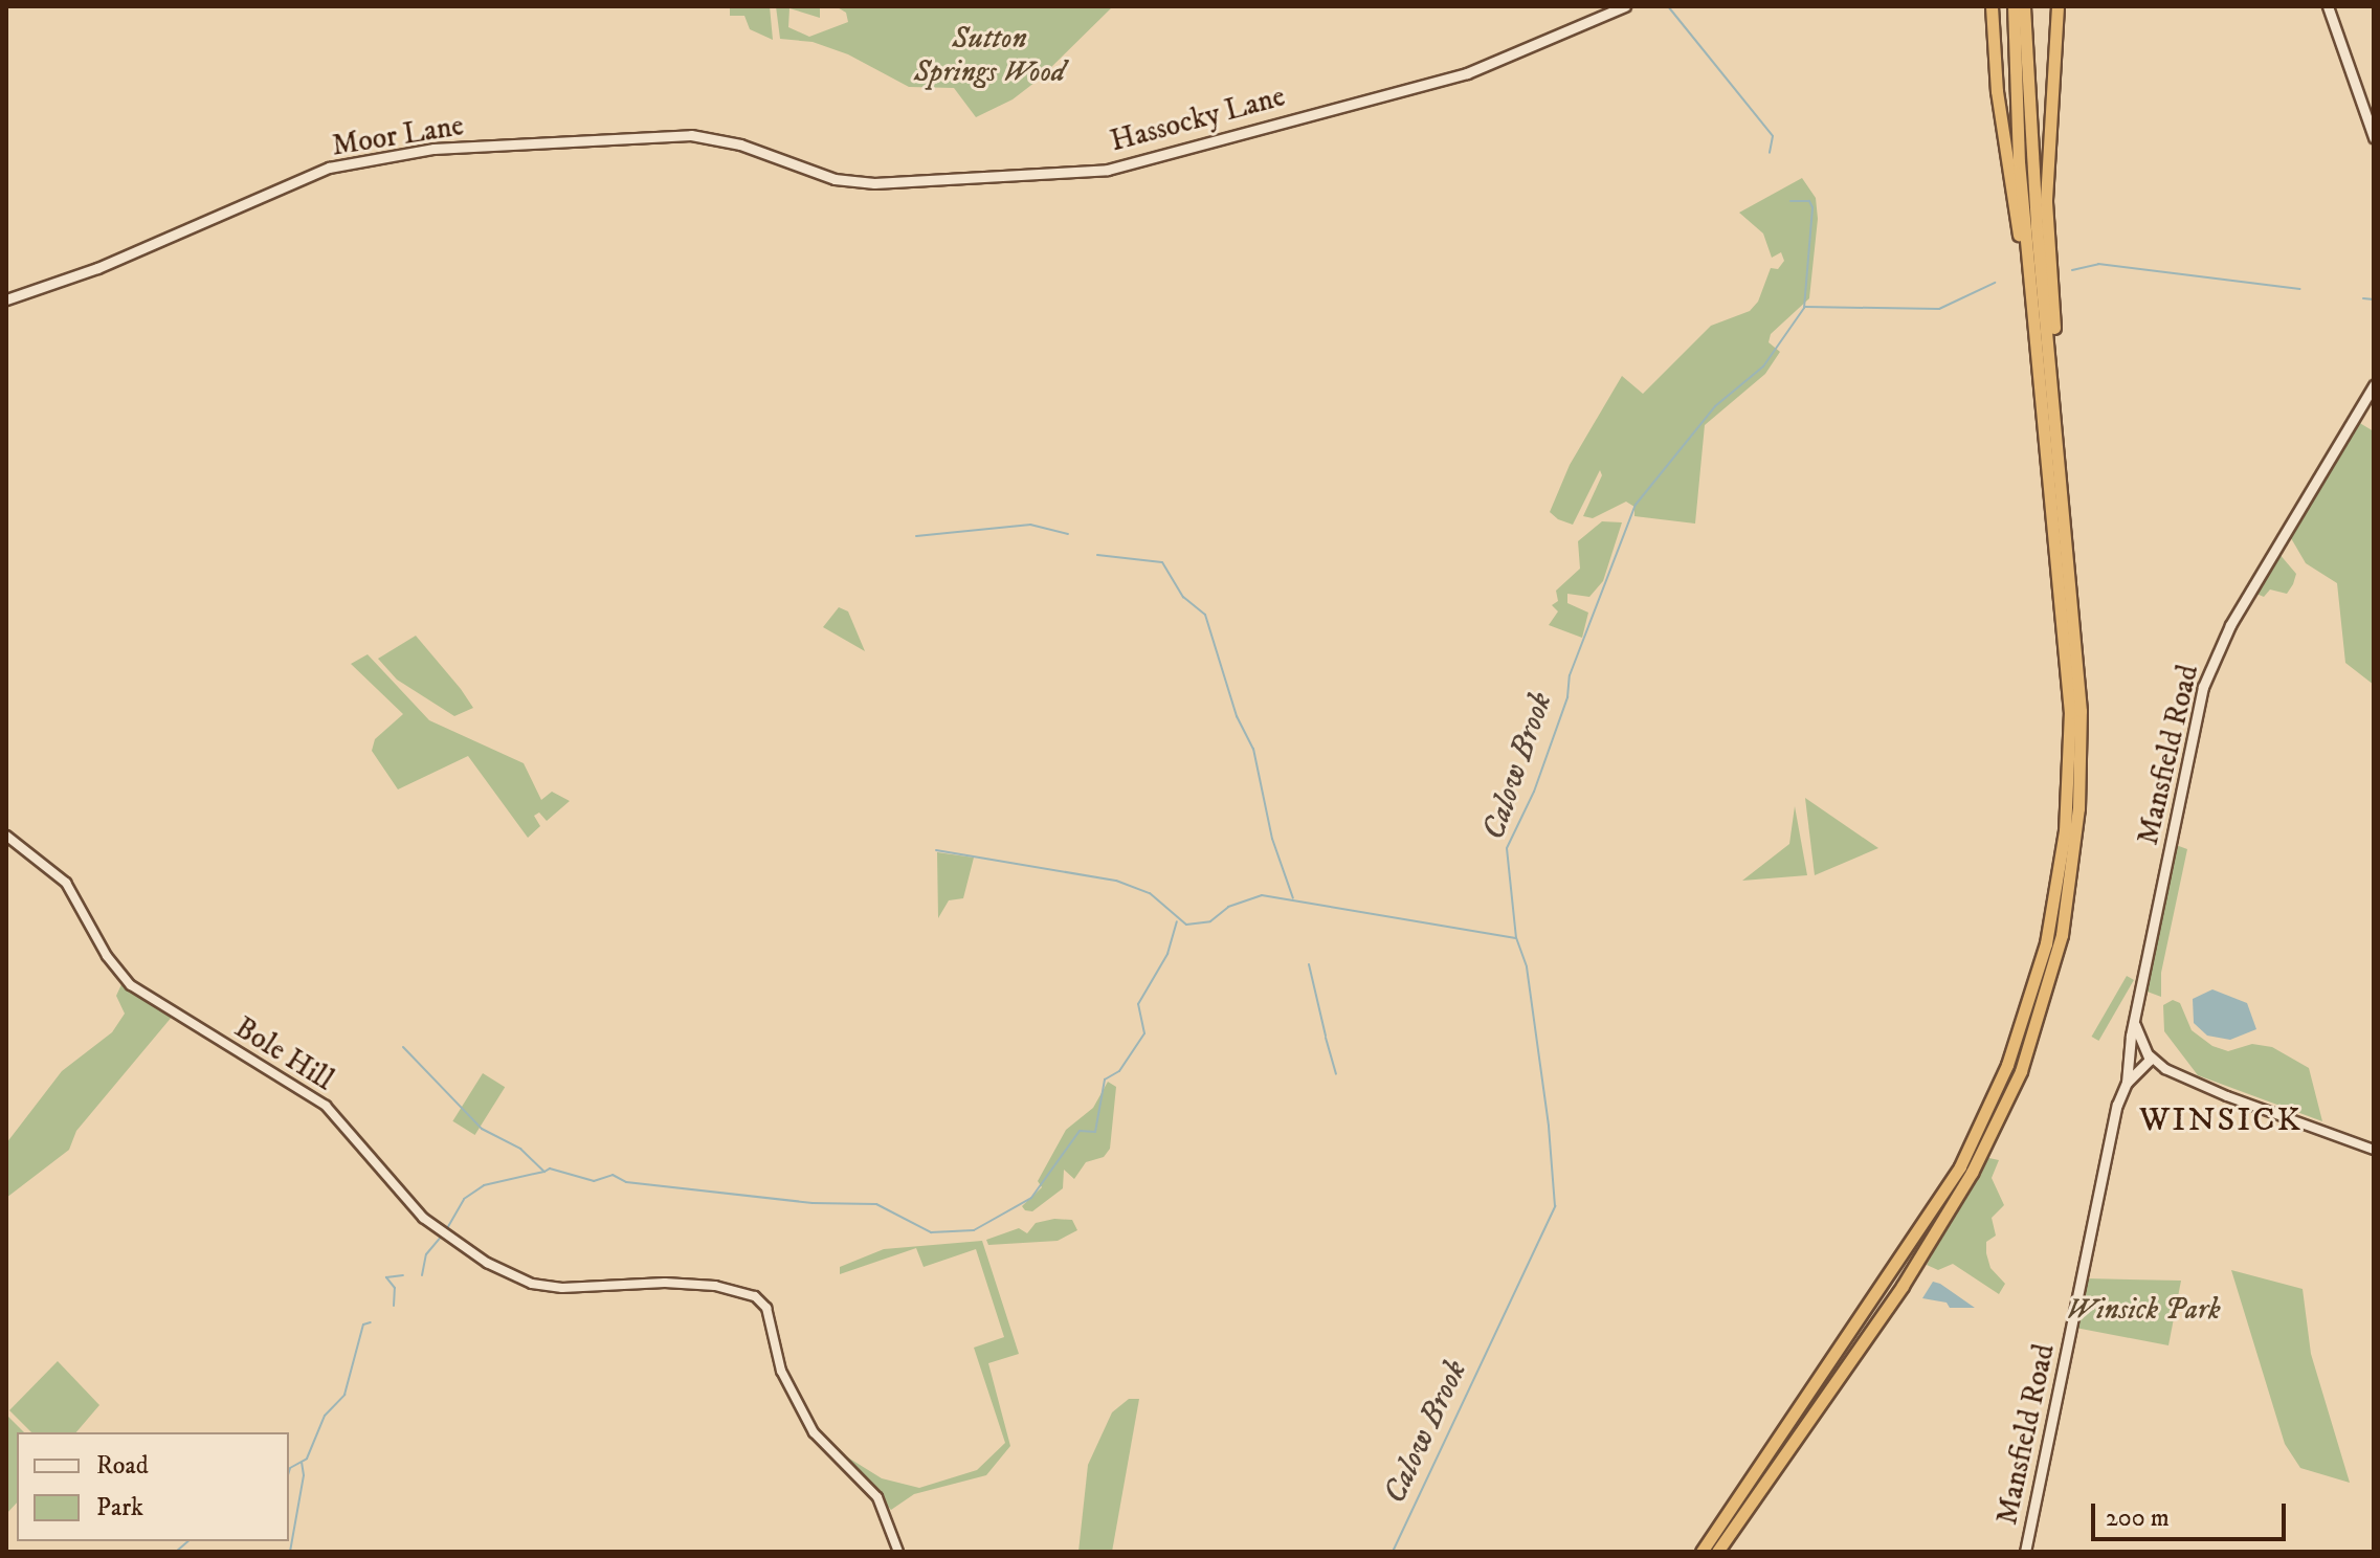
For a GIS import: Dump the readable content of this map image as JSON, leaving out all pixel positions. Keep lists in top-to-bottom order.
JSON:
{
  "streets": {
    "main road": ["Hassocky Lane", "Moor Lane", "Mansfield Road"],
    "street": ["Bole Hill"]
  },
  "crossings": [
    ["Hassocky Lane", "Moor Lane"]
  ],
  "districts": ["WINSICK"],
  "water": ["Calow Brook"],
  "parks": ["Sutton Springs Wood", "Winsick Park"],
  "legend": ["Road", "Park"],
  "scale_bar": "200 m"
}
